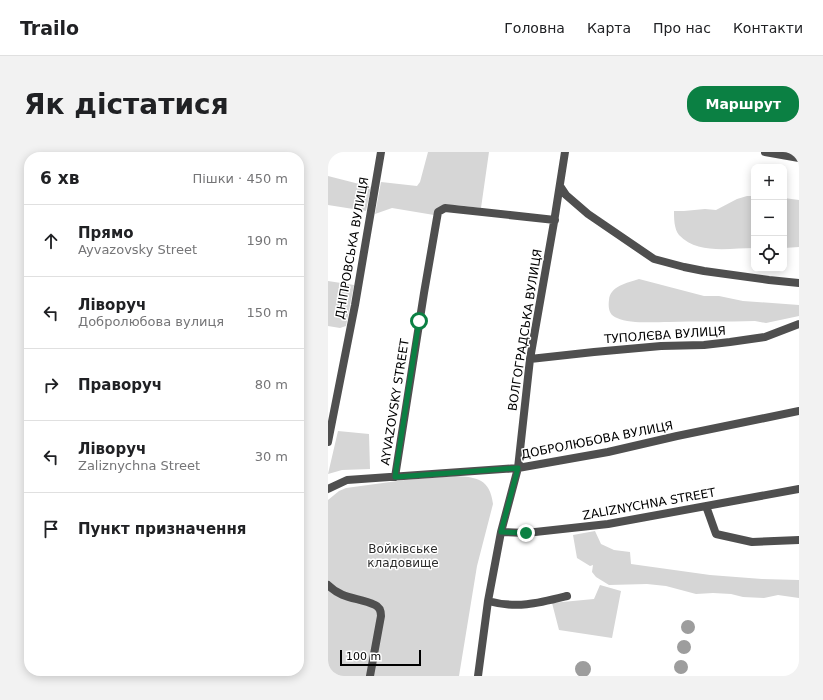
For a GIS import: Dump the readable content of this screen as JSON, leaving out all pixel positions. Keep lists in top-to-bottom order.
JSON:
{
  "streets": {
    "street": [
      "ДНІПРОВСЬКА ВУЛИЦЯ",
      "ВОЛГОГРАДСЬКА ВУЛИЦЯ",
      "ТУПОЛЄВА ВУЛИЦЯ",
      "AYVAZOVSKY STREET",
      "ДОБРОЛЮБОВА ВУЛИЦЯ",
      "ZALIZNYCHNA STREET"
    ]
  },
  "crossings": [
    ["ВОЛГОГРАДСЬКА ВУЛИЦЯ", "ТУПОЛЄВА ВУЛИЦЯ"],
    ["ВОЛГОГРАДСЬКА ВУЛИЦЯ", "AYVAZOVSKY STREET"],
    ["ВОЛГОГРАДСЬКА ВУЛИЦЯ", "ДОБРОЛЮБОВА ВУЛИЦЯ"],
    ["ВОЛГОГРАДСЬКА ВУЛИЦЯ", "ZALIZNYCHNA STREET"],
    ["AYVAZOVSKY STREET", "ДОБРОЛЮБОВА ВУЛИЦЯ"]
  ],
  "parks": ["Войківське кладовище"],
  "scale_bar": "100 m",
  "page": {
    "header": "Trailo",
    "nav": [
      "Головна",
      "Карта",
      "Про нас",
      "Контакти"
    ],
    "buttons": "Маршрут",
    "title": "Як дістатися",
    "heading": ["6 хв", "Пішки · 450 m"],
    "map_buttons": ["+", "−"],
    "list": [
      ["Прямо", "Ayvazovsky Street", "190 m"],
      ["Ліворуч", "Добролюбова вулиця", "150 m"],
      ["Праворуч", "80 m"],
      ["Ліворуч", "Zaliznychna Street", "30 m"],
      "Пункт призначення"
    ],
    "scale": "100 m"
  }
}
